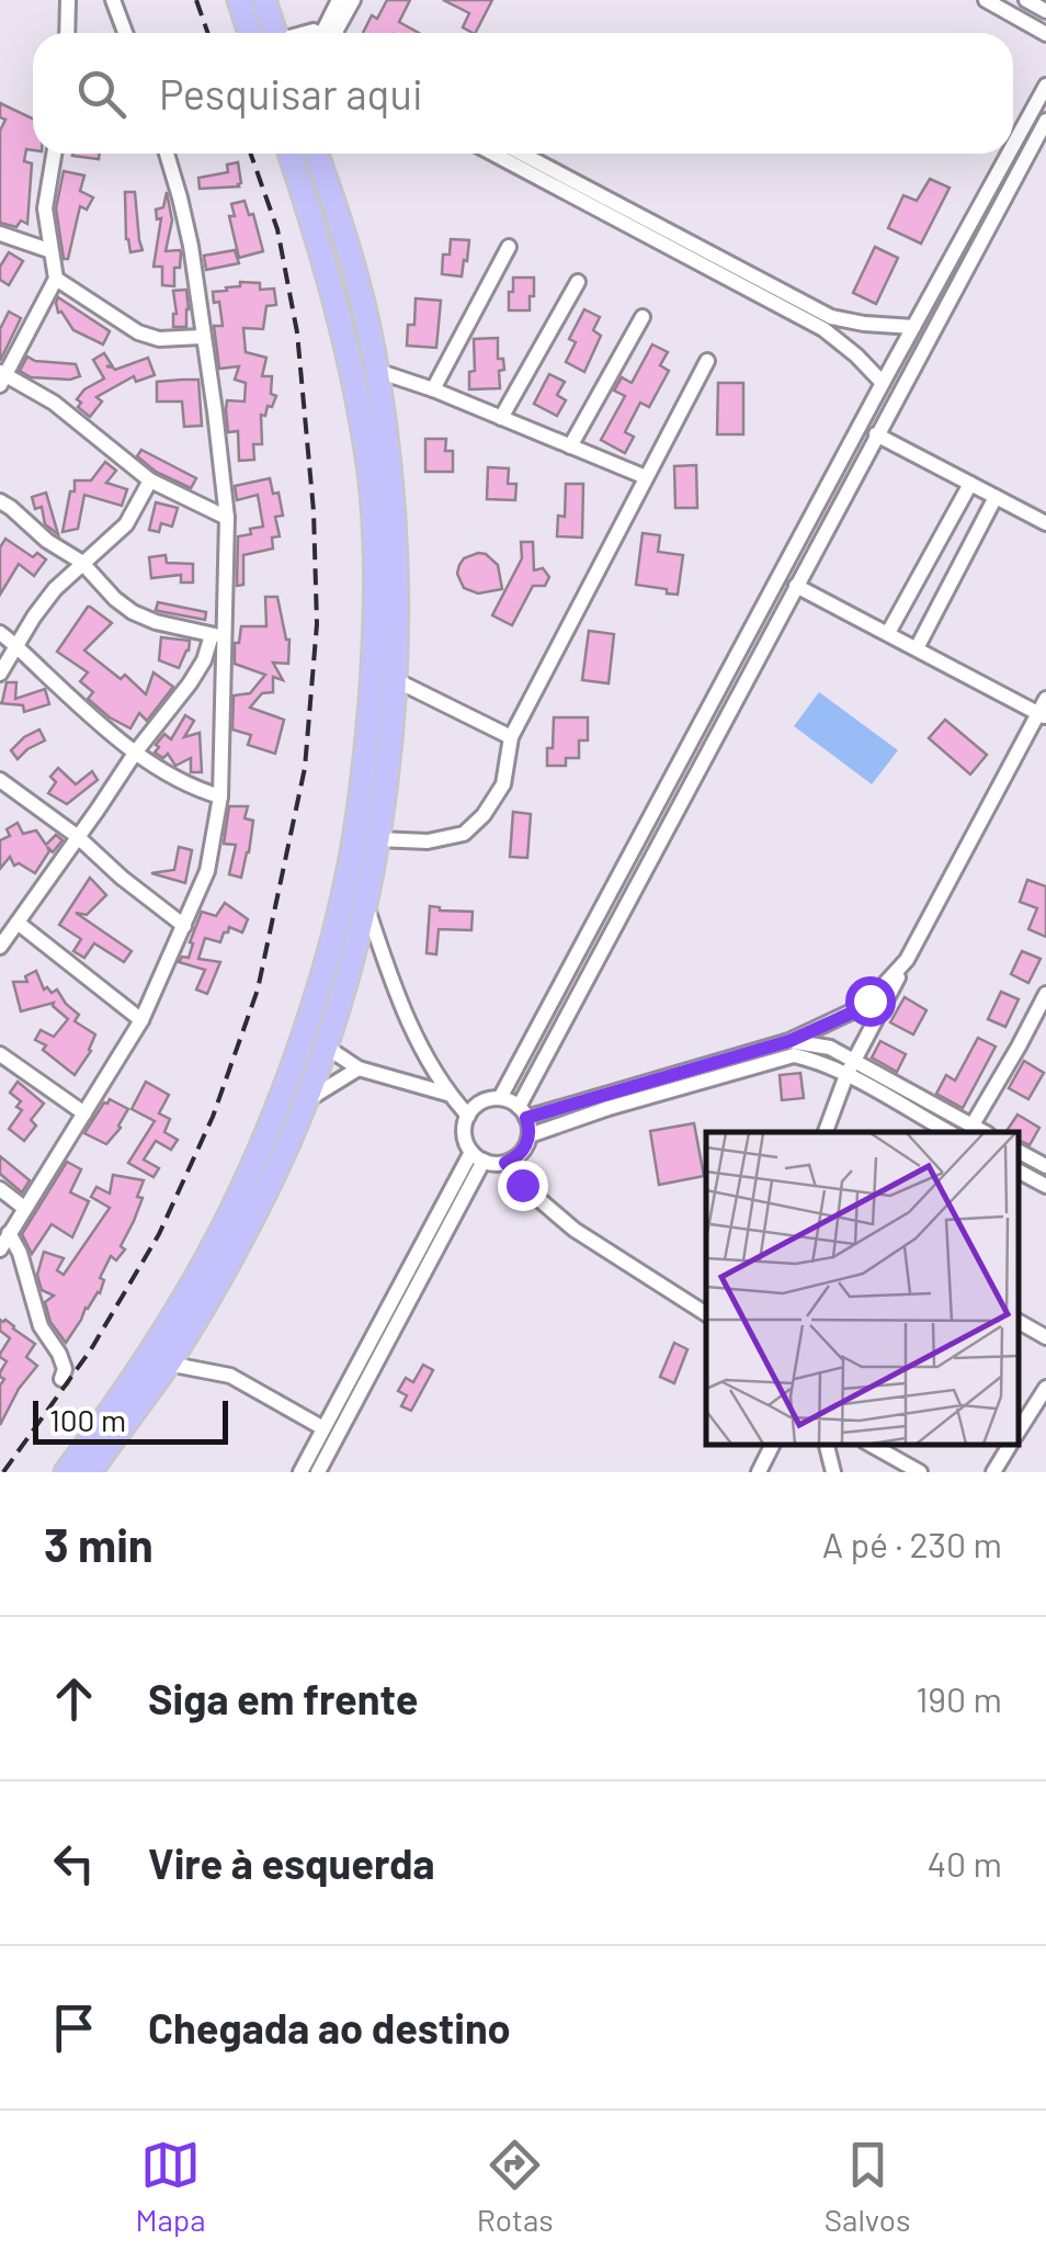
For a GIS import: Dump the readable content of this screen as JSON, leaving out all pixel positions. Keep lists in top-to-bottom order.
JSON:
{
  "scale_bar": "100 m",
  "page": {
    "search": "Pesquisar aqui",
    "scale": "100 m",
    "heading": ["3 min", "A pé · 230 m"],
    "list": [
      ["Siga em frente", "190 m"],
      ["Vire à esquerda", "40 m"],
      "Chegada ao destino"
    ],
    "nav": ["Mapa", "Rotas", "Salvos"]
  }
}
